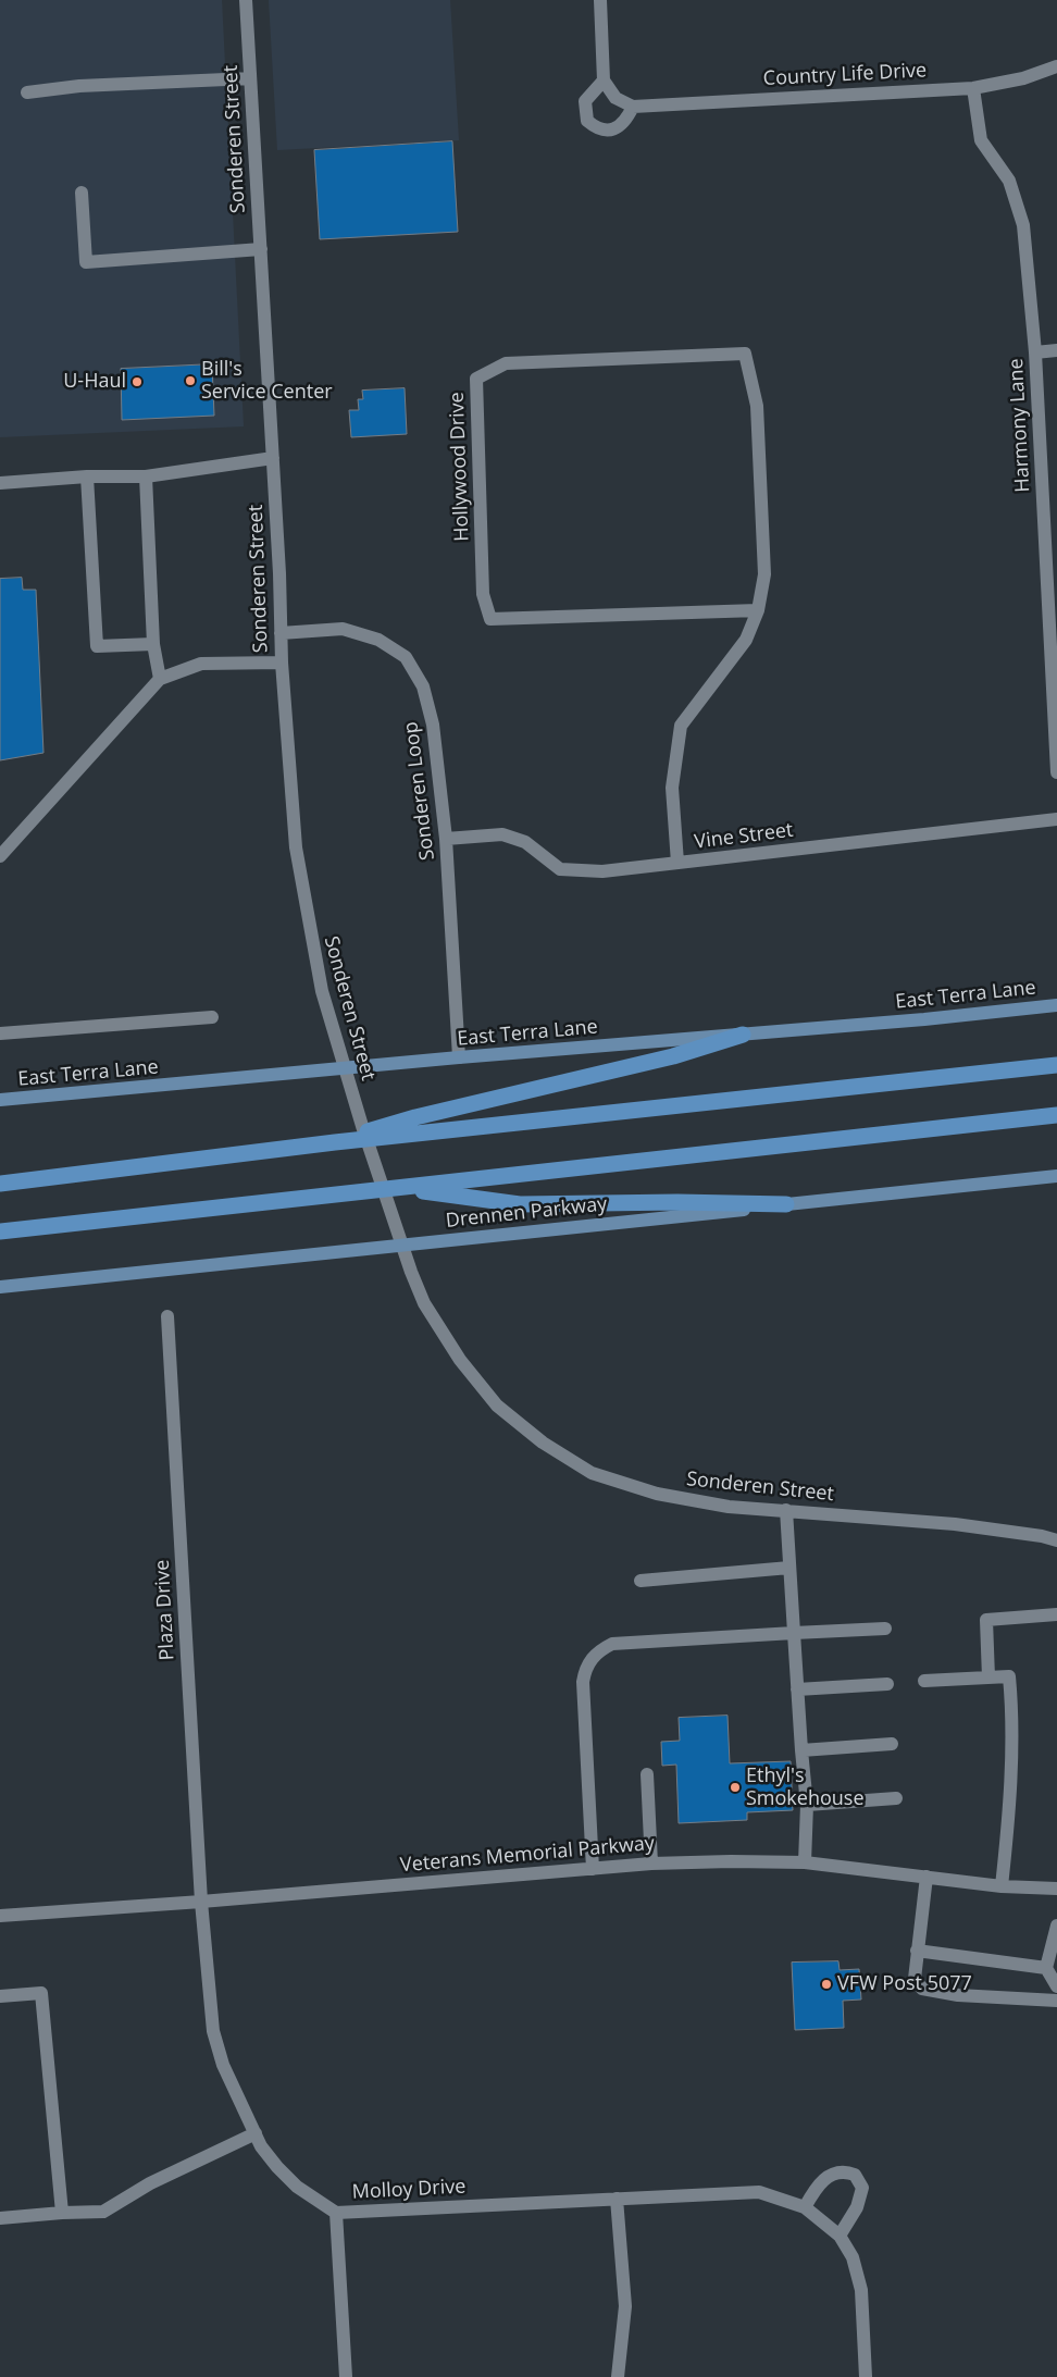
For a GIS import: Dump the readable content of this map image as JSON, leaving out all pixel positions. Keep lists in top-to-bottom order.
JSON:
{
  "streets": {
    "main road": ["East Terra Lane", "Drennen Parkway"],
    "street": [
      "Country Life Drive",
      "Sonderen Street",
      "Harmony Lane",
      "Hollywood Drive",
      "Sonderen Loop",
      "Vine Street",
      "Plaza Drive",
      "Veterans Memorial Parkway",
      "Molloy Drive"
    ]
  },
  "crossings": [
    ["Country Life Drive", "Harmony Lane"],
    ["Sonderen Street", "Sonderen Loop"],
    ["Hollywood Drive", "Vine Street"],
    ["Sonderen Loop", "Vine Street"],
    ["Sonderen Loop", "East Terra Lane"],
    ["Plaza Drive", "Veterans Memorial Parkway"],
    ["Plaza Drive", "Molloy Drive"],
    ["Veterans Memorial Parkway", "Molloy Drive"]
  ],
  "places": [
    "Bill's Service Center",
    "U-Haul",
    "Ethyl's Smokehouse",
    "VFW Post 5077"
  ]
}
